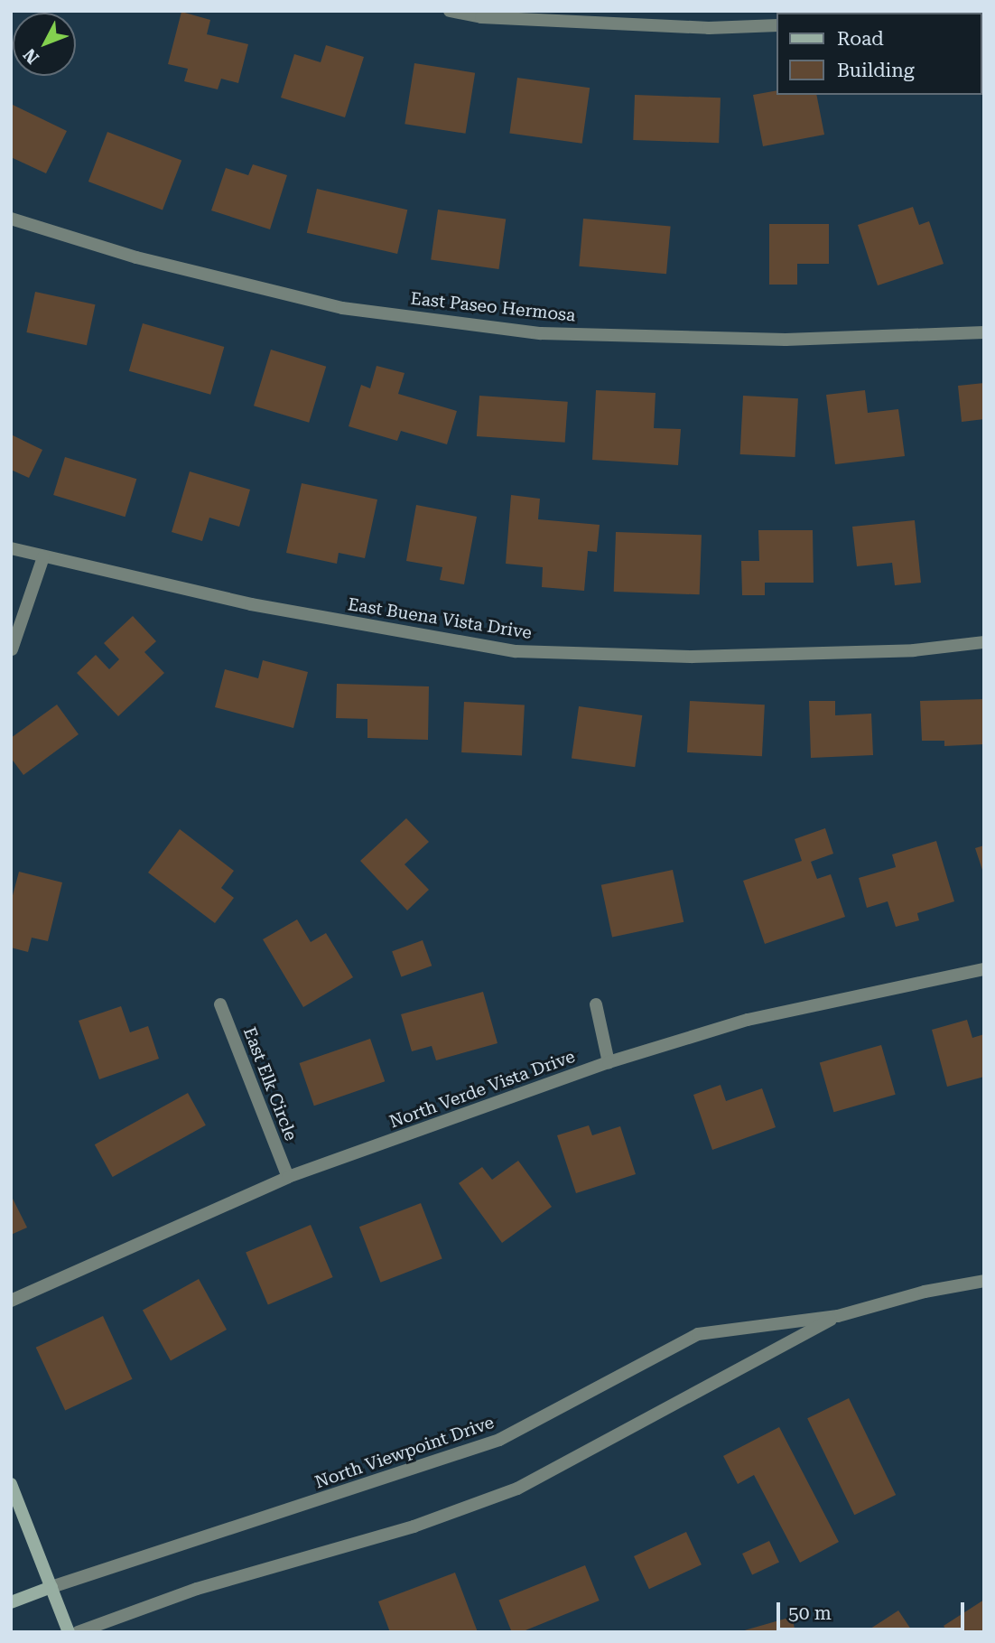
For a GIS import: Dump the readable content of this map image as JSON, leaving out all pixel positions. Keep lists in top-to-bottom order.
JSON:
{
  "streets": {
    "main road": ["North Viewpoint Drive"],
    "street": [
      "East Paseo Hermosa",
      "East Buena Vista Drive",
      "East Elk Circle",
      "North Verde Vista Drive"
    ]
  },
  "crossings": [
    ["East Elk Circle", "North Verde Vista Drive"]
  ],
  "legend": ["Road", "Building"],
  "scale_bar": "50 m",
  "north": "bottom left"
}
